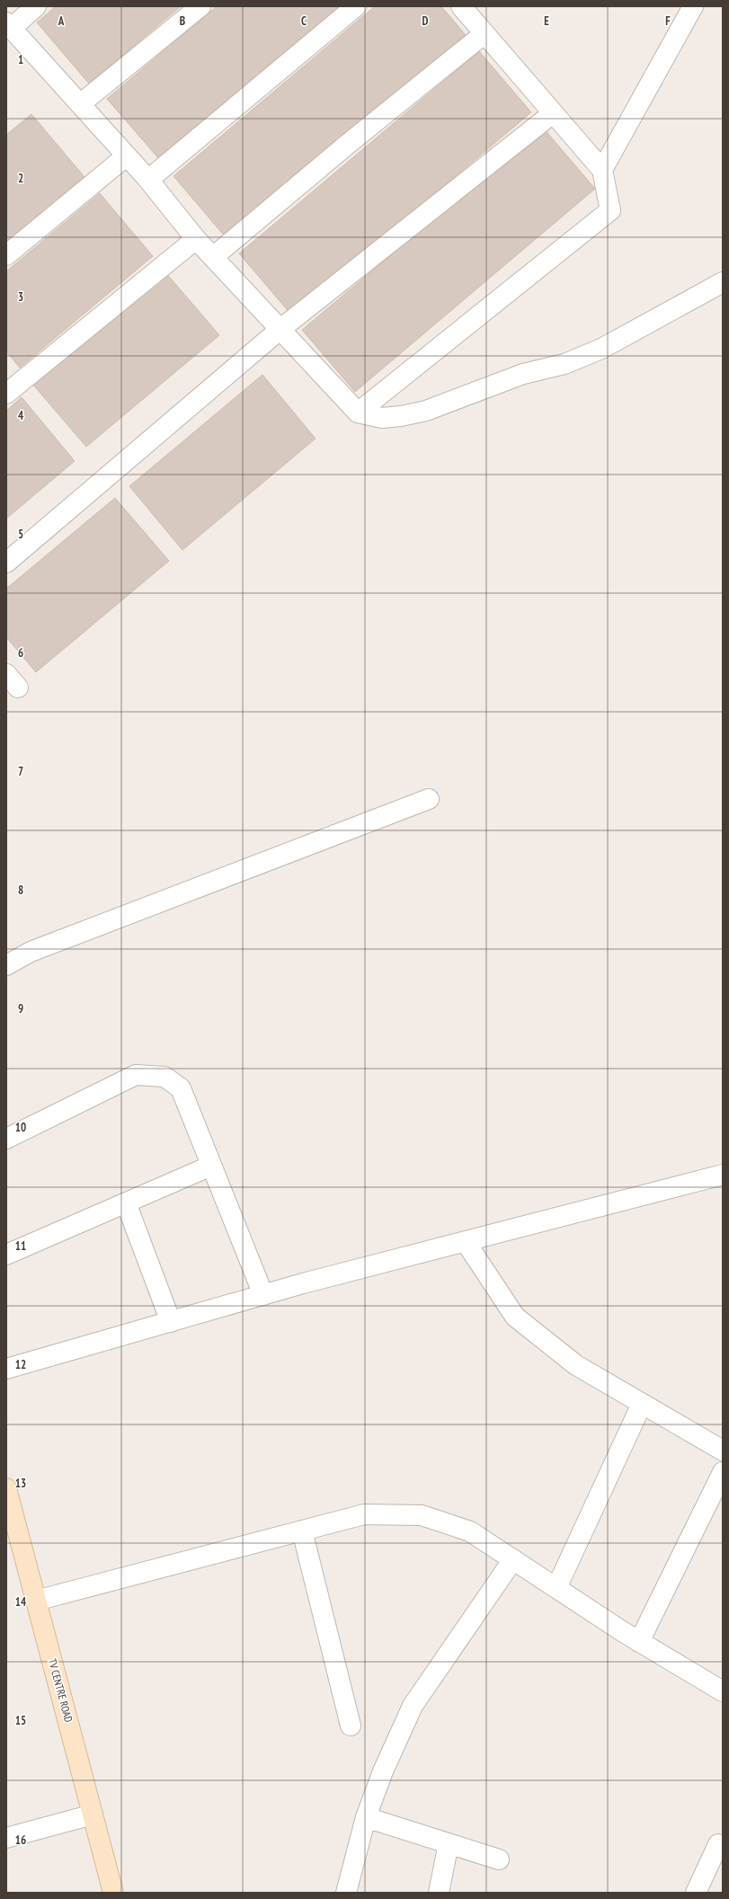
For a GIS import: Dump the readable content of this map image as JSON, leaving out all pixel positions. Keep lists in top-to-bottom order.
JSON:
{
  "streets": {
    "main road": ["TV CENTRE ROAD"]
  },
  "grid": {
    "columns": [
      "A",
      "B",
      "C",
      "D",
      "E",
      "F"
    ],
    "rows": [
      "1",
      "2",
      "3",
      "4",
      "5",
      "6",
      "7",
      "8",
      "9",
      "10",
      "11",
      "12",
      "13",
      "14",
      "15",
      "16"
    ]
  }
}
